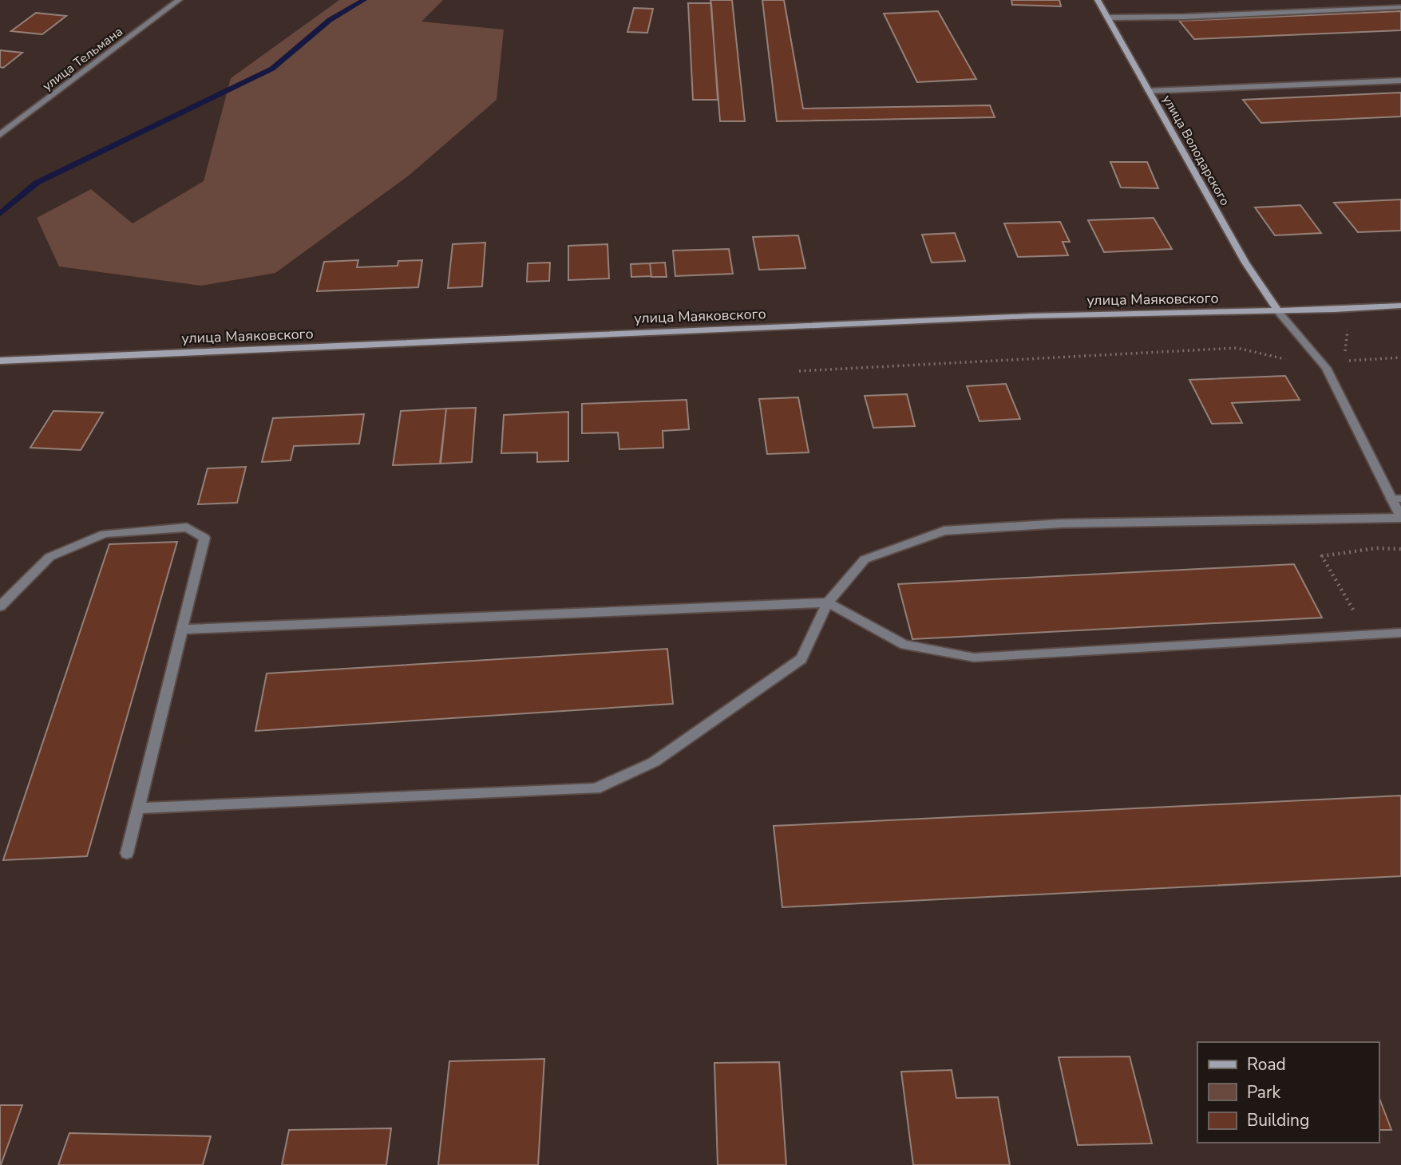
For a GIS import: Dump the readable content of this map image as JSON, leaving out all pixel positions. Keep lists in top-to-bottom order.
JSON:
{
  "streets": {
    "street": ["улица Тельмана", "улица Володарского", "улица Маяковского"]
  },
  "crossings": [
    ["улица Володарского", "улица Маяковского"]
  ],
  "legend": ["Road", "Park", "Building"]
}
